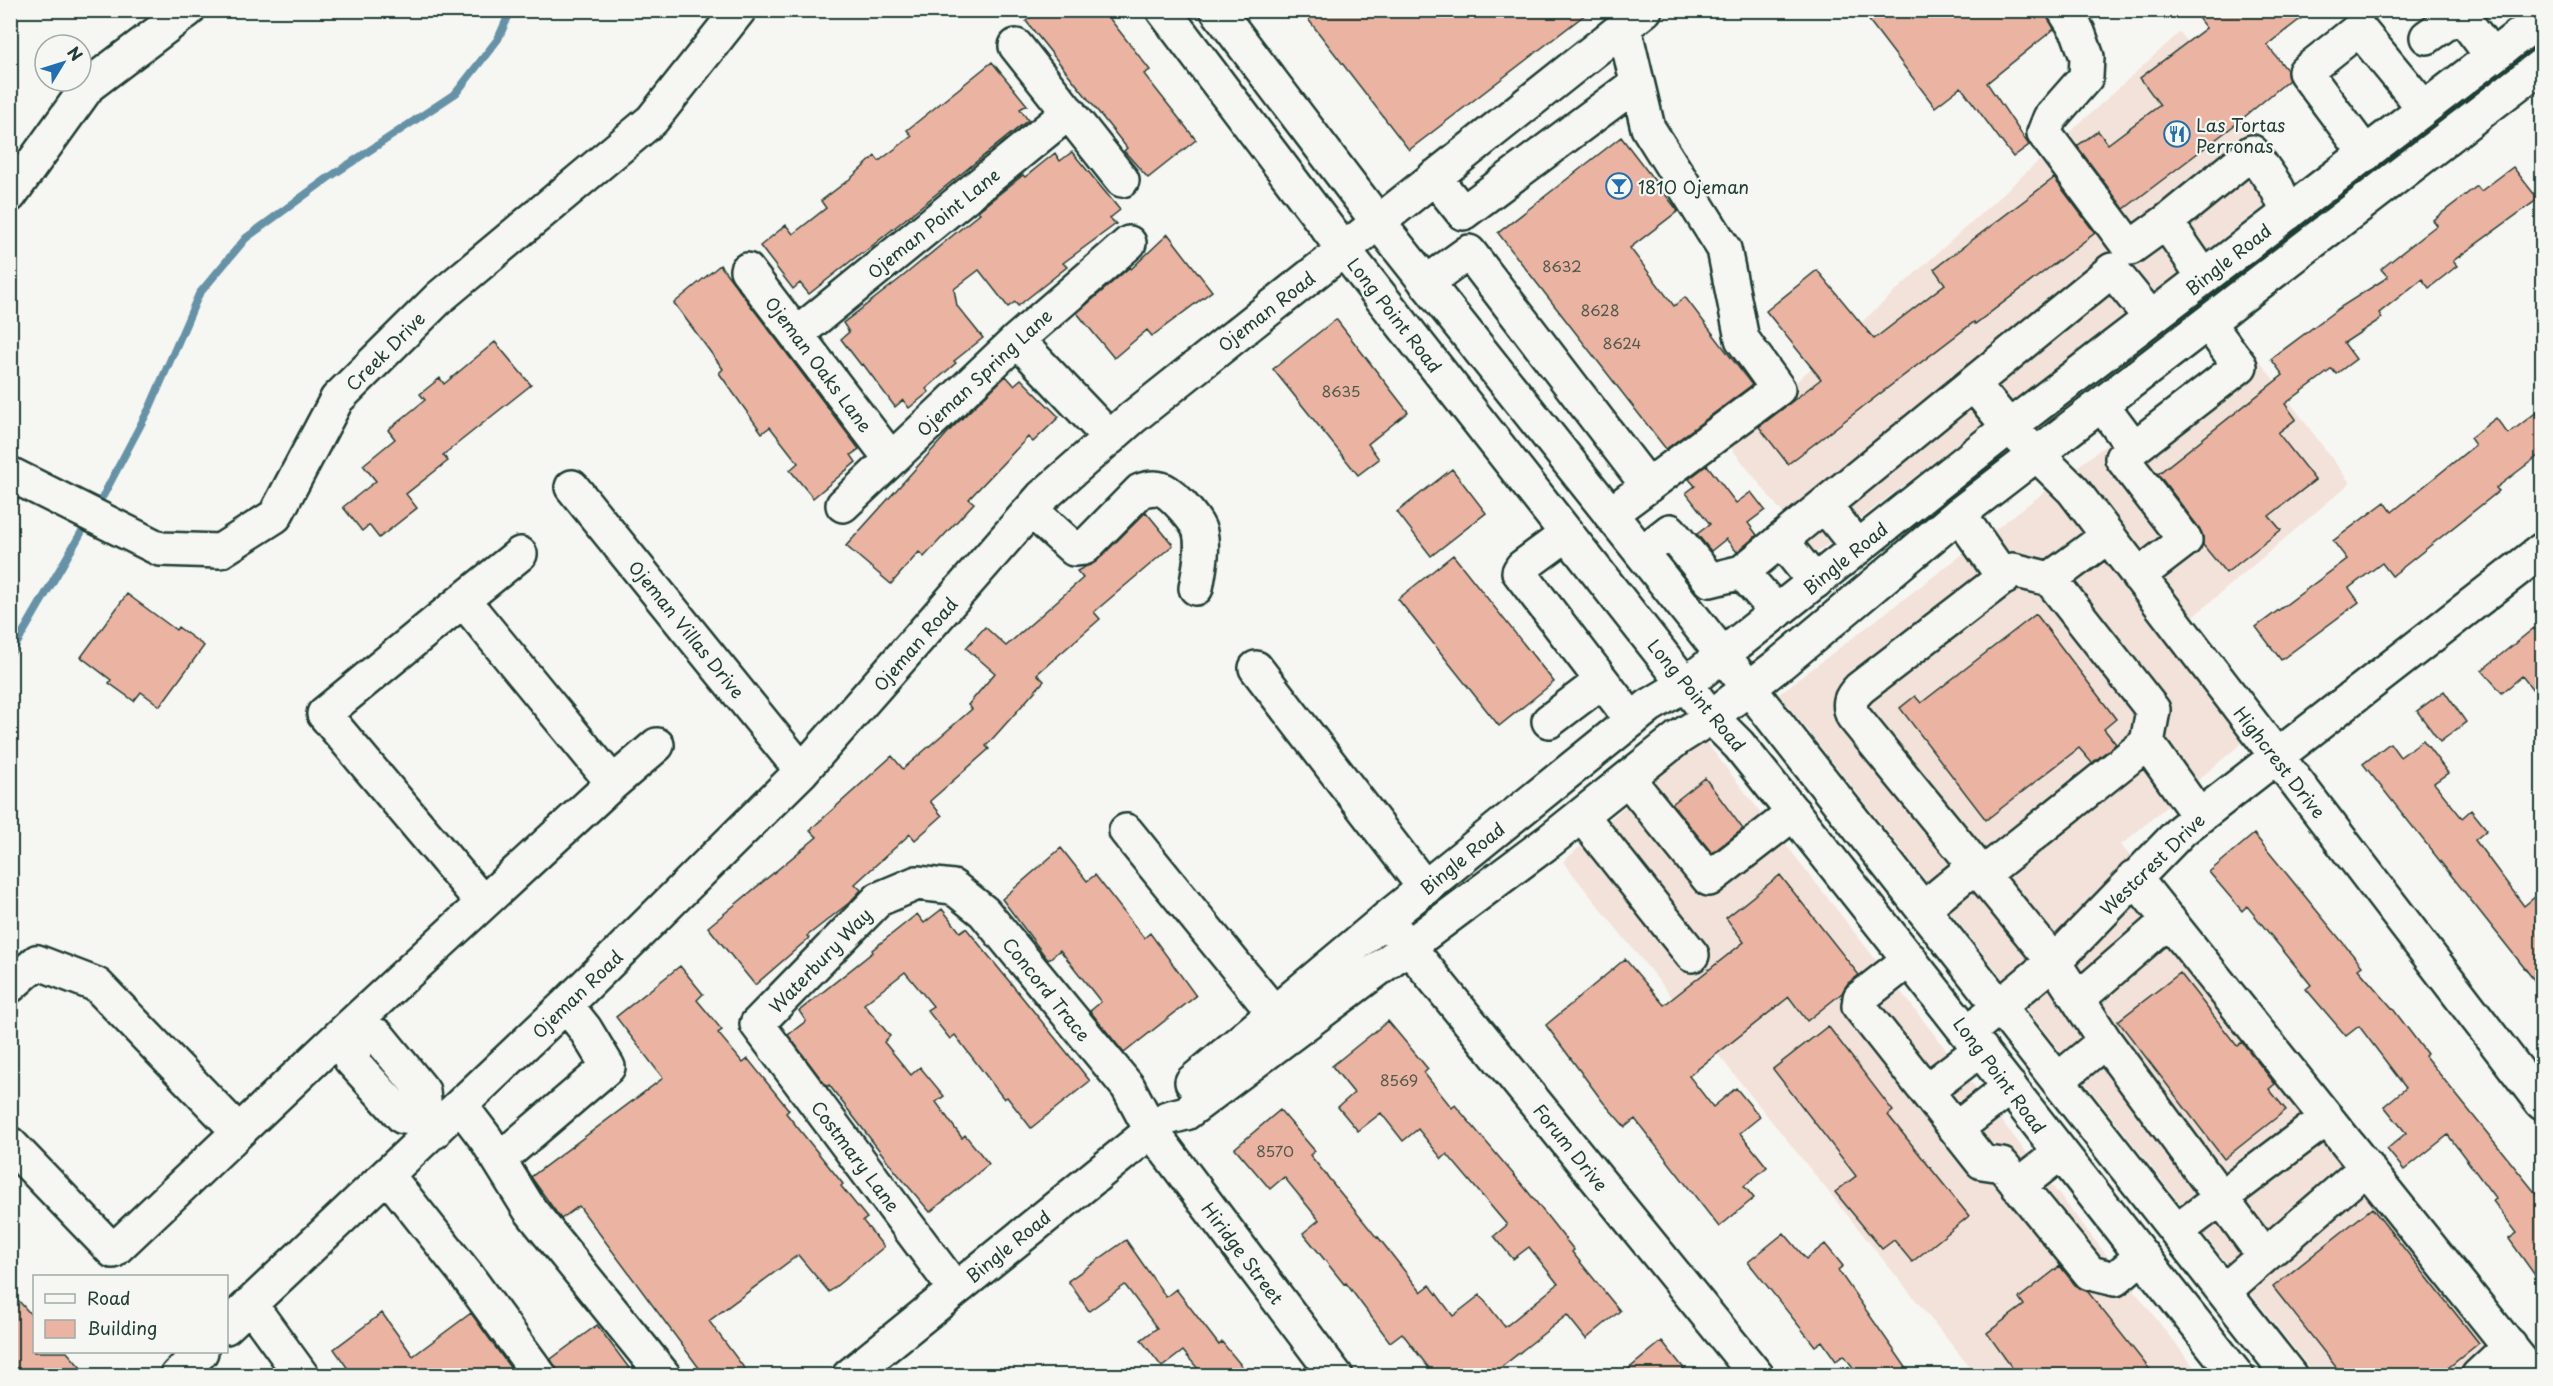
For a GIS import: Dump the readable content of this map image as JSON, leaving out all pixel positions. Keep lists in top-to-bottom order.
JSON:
{
  "streets": {
    "street": [
      "Ojeman Point Lane",
      "Bingle Road",
      "Ojeman Road",
      "Long Point Road",
      "Creek Drive",
      "Ojeman Oaks Lane",
      "Ojeman Spring Lane",
      "Ojeman Villas Drive",
      "Highcrest Drive",
      "Westcrest Drive",
      "Waterbury Way",
      "Concord Trace",
      "Forum Drive",
      "Costmary Lane",
      "Hiridge Street"
    ]
  },
  "crossings": [
    ["Ojeman Point Lane", "Ojeman Oaks Lane"],
    ["Bingle Road", "Long Point Road"],
    ["Bingle Road", "Highcrest Drive"],
    ["Bingle Road", "Concord Trace"],
    ["Bingle Road", "Forum Drive"],
    ["Bingle Road", "Costmary Lane"],
    ["Bingle Road", "Hiridge Street"],
    ["Ojeman Road", "Long Point Road"],
    ["Ojeman Road", "Ojeman Villas Drive"],
    ["Long Point Road", "Westcrest Drive"],
    ["Ojeman Oaks Lane", "Ojeman Spring Lane"],
    ["Highcrest Drive", "Westcrest Drive"],
    ["Waterbury Way", "Concord Trace"],
    ["Waterbury Way", "Costmary Lane"],
    ["Concord Trace", "Hiridge Street"]
  ],
  "places": {
    "restaurant": ["Las Tortas Perronas"],
    "bar": ["1810 Ojeman"]
  },
  "house_numbers": [
    "8632",
    "8628",
    "8624",
    "8635",
    "8569",
    "8570"
  ],
  "legend": ["Road", "Building"],
  "north": "top right"
}
